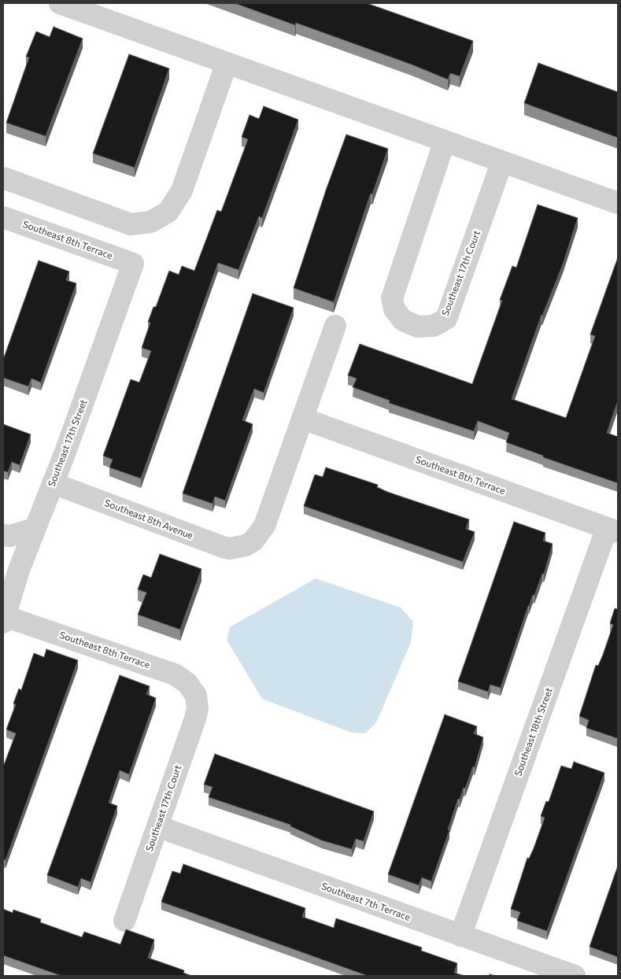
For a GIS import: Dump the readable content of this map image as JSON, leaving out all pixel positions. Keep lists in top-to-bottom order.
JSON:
{
  "streets": {
    "street": [
      "Southeast 8th Terrace",
      "Southeast 17th Court",
      "Southeast 17th Street",
      "Southeast 8th Avenue",
      "Southeast 18th Street",
      "Southeast 7th Terrace"
    ]
  },
  "crossings": [
    ["Southeast 8th Terrace", "Southeast 17th Court"],
    ["Southeast 8th Terrace", "Southeast 17th Street"],
    ["Southeast 8th Terrace", "Southeast 8th Avenue"],
    ["Southeast 8th Terrace", "Southeast 18th Street"],
    ["Southeast 17th Court", "Southeast 7th Terrace"],
    ["Southeast 17th Street", "Southeast 8th Avenue"],
    ["Southeast 18th Street", "Southeast 7th Terrace"]
  ]
}
